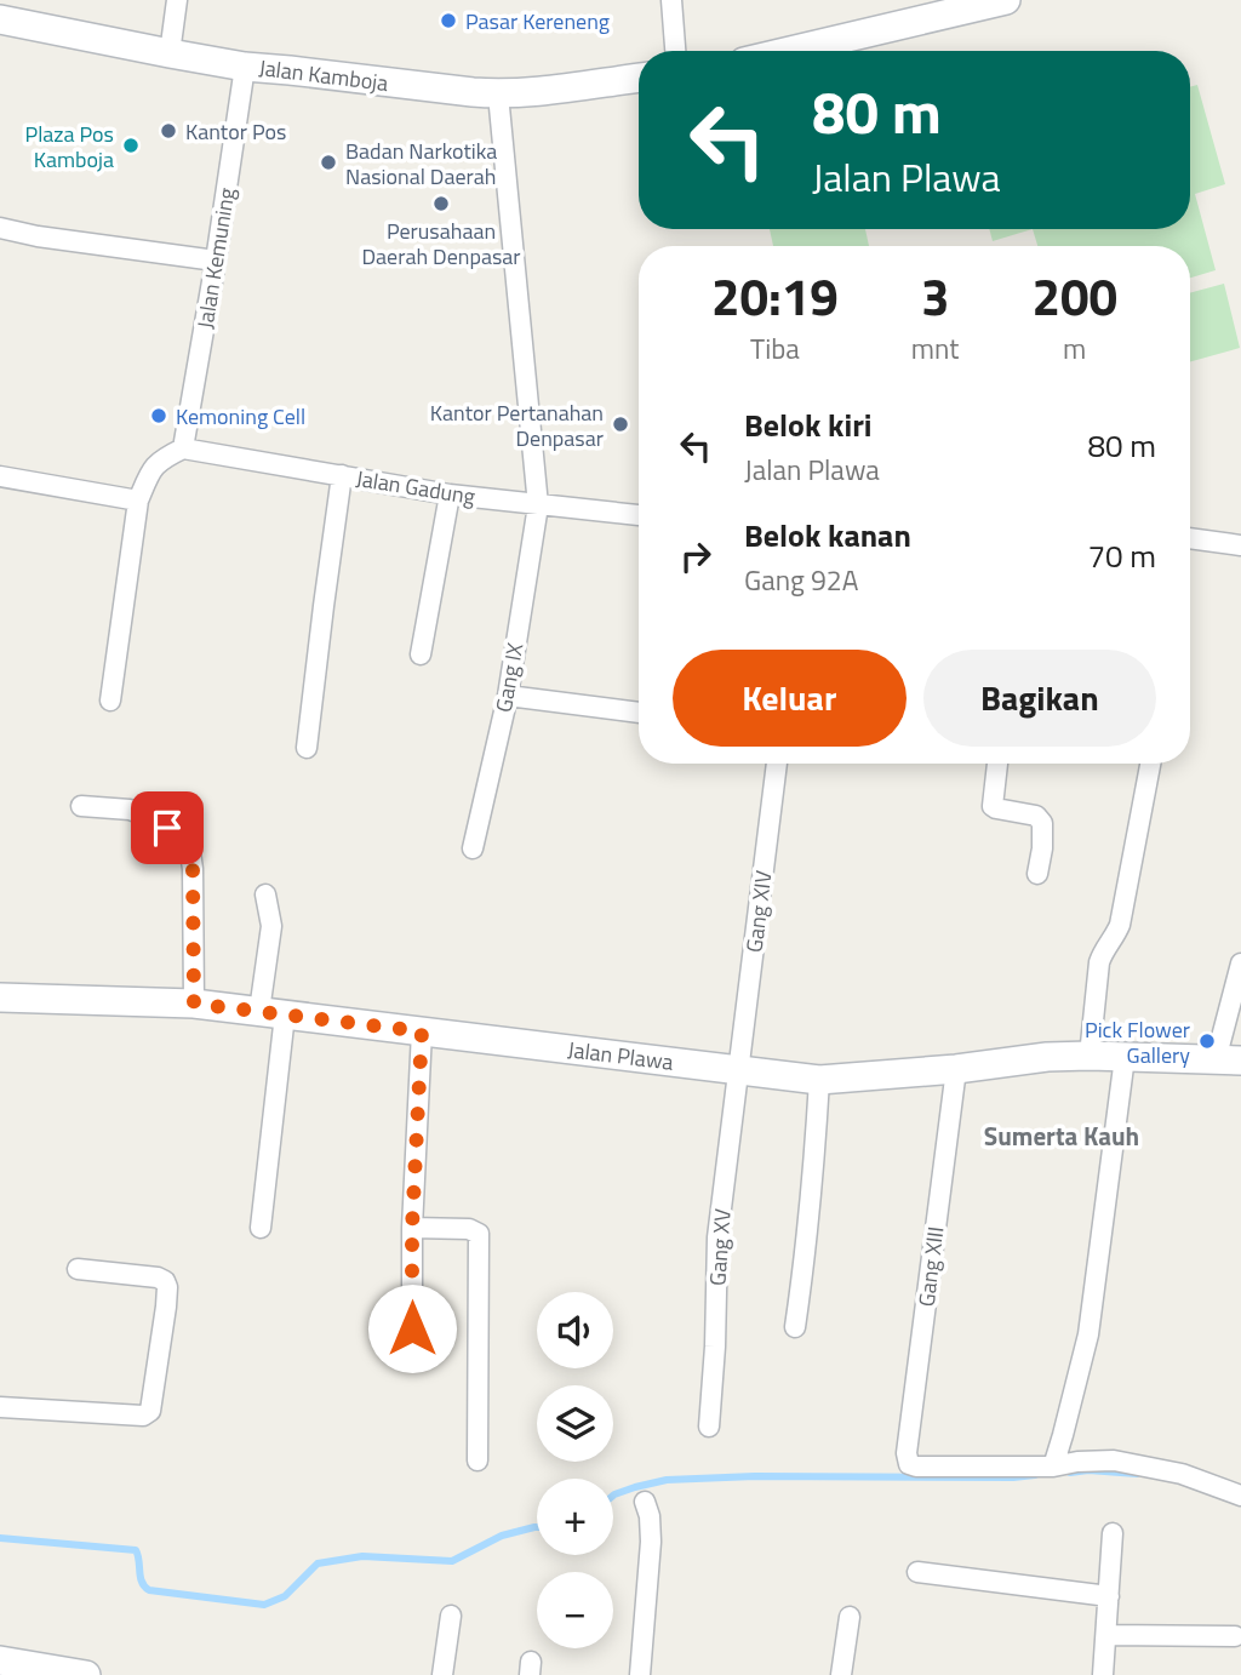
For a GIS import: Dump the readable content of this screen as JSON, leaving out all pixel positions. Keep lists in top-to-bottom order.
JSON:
{
  "streets": {
    "street": [
      "Jalan Kamboja",
      "Jalan Kemuning",
      "Jalan Gadung",
      "Gang IX",
      "Gang XIV",
      "Jalan Plawa",
      "Gang XV",
      "Gang XIII"
    ]
  },
  "crossings": [
    ["Jalan Kamboja", "Jalan Kemuning"],
    ["Jalan Kamboja", "Gang IX"],
    ["Jalan Kemuning", "Jalan Gadung"],
    ["Jalan Gadung", "Gang IX"],
    ["Gang XIV", "Jalan Plawa"],
    ["Gang XIV", "Gang XV"],
    ["Jalan Plawa", "Gang XV"],
    ["Jalan Plawa", "Gang XIII"]
  ],
  "districts": ["Sumerta Kauh"],
  "places": [
    "Pasar Kereneng",
    "Kantor Pos",
    "Plaza Pos Kamboja",
    "Badan Narkotika Nasional Daerah",
    "Perusahaan Daerah Denpasar",
    "Kemoning Cell",
    "Kantor Pertanahan Denpasar",
    "Pick Flower Gallery"
  ],
  "page": {
    "turn": ["80 m", "Jalan Plawa"],
    "eta": [
      "20:19",
      "Tiba",
      "3",
      "mnt",
      "200",
      "m"
    ],
    "list": [
      {
        "name": "Belok kiri",
        "note": "Jalan Plawa",
        "value": "80 m"
      },
      {
        "name": "Belok kanan",
        "note": "Gang 92A",
        "value": "70 m"
      }
    ],
    "buttons": ["Keluar", "Bagikan"],
    "map_buttons": ["+", "−"]
  }
}
